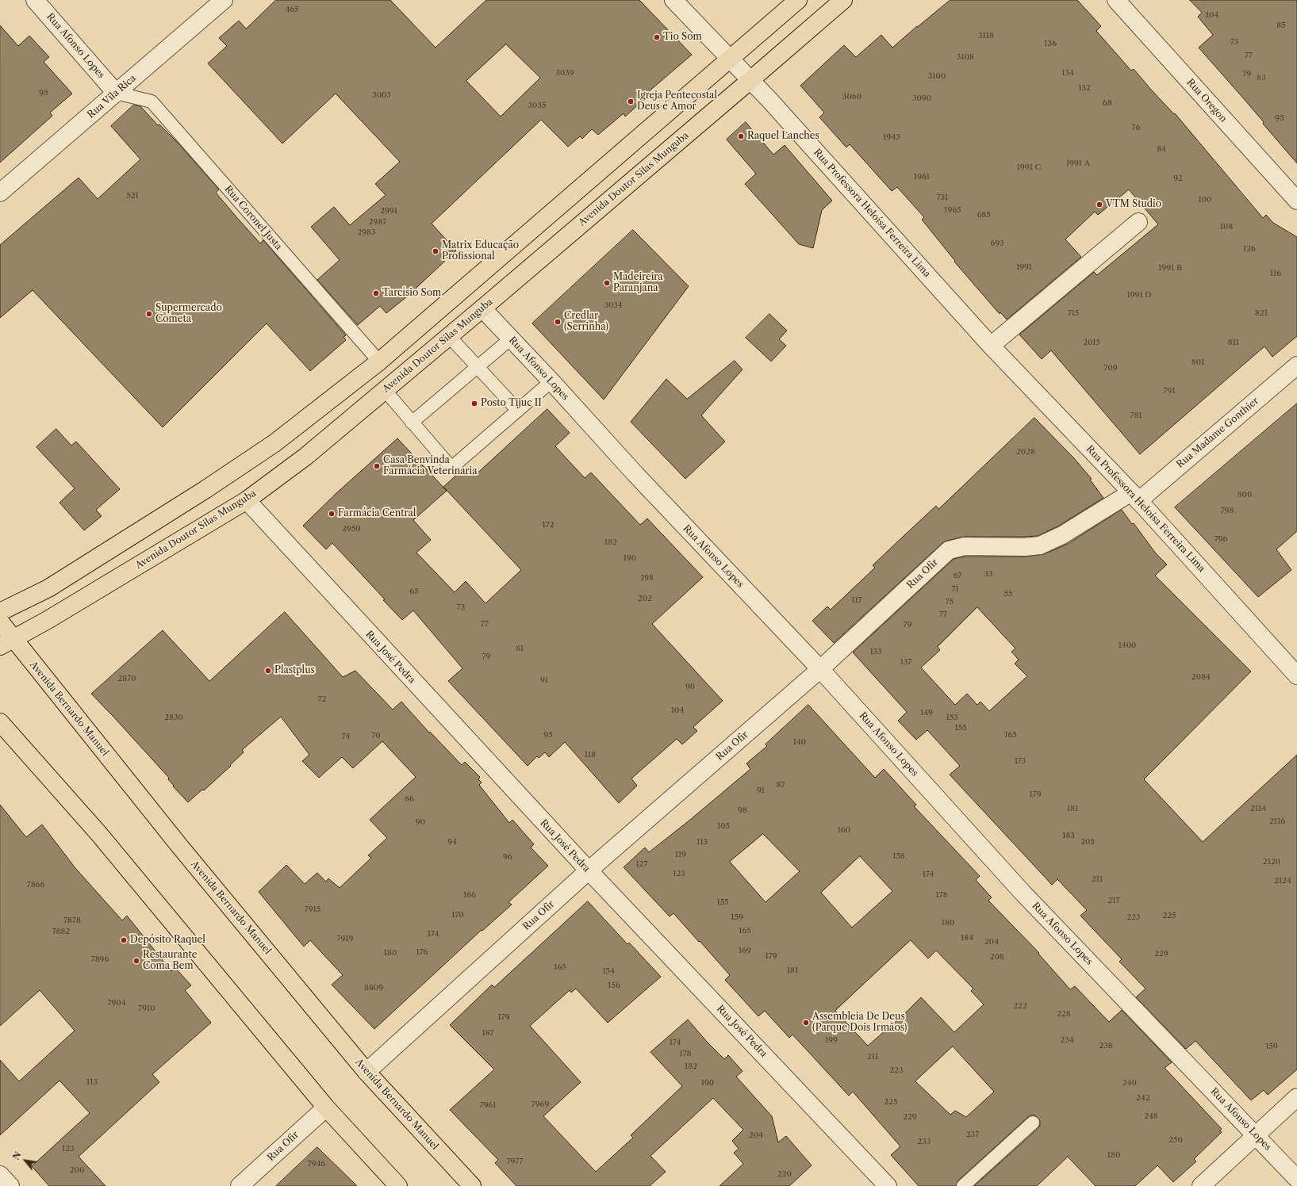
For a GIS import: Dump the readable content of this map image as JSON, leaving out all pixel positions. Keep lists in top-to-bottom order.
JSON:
{
  "streets": {
    "main road": ["Avenida Doutor Silas Munguba", "Avenida Bernardo Manuel"],
    "street": [
      "Rua Afonso Lopes",
      "Rua Vila Rica",
      "Rua Oregon",
      "Rua Professora Heloísa Ferreira Lima",
      "Rua Madame Gonthier",
      "Rua Ofir",
      "Rua José Pedra"
    ],
    "lane": ["Rua Coronel Justa"]
  },
  "crossings": [
    ["Rua Afonso Lopes", "Rua Vila Rica"],
    ["Rua Afonso Lopes", "Avenida Doutor Silas Munguba"],
    ["Rua Afonso Lopes", "Rua Coronel Justa"],
    ["Rua Afonso Lopes", "Rua Ofir"],
    ["Rua Vila Rica", "Rua Coronel Justa"],
    ["Avenida Doutor Silas Munguba", "Rua Professora Heloísa Ferreira Lima"],
    ["Avenida Doutor Silas Munguba", "Rua José Pedra"],
    ["Avenida Doutor Silas Munguba", "Avenida Bernardo Manuel"],
    ["Rua Professora Heloísa Ferreira Lima", "Rua Madame Gonthier"],
    ["Rua Professora Heloísa Ferreira Lima", "Rua Ofir"],
    ["Rua Madame Gonthier", "Rua Ofir"],
    ["Rua Ofir", "Rua José Pedra"],
    ["Rua Ofir", "Avenida Bernardo Manuel"]
  ],
  "places": [
    "Tio Som",
    "Igreja Pentecostal Deus é Amor",
    "Raquel Lanches",
    "VTM Studio",
    "Matrix Educação Profissional",
    "Madeireira Paranjana",
    "Tarcísio Som",
    "Supermercado Cometa",
    "Credlar (Serrinha)",
    "Posto Tijuc II",
    "Casa Benvinda Farmácia Veterinaria",
    "Farmácia Central",
    "Plastplus",
    "Depósito Raquel",
    "Restaurante Coma Bem",
    "Assembleia De Deus (Parque Dois Irmãos)"
  ],
  "house_numbers": [
    "465",
    "104",
    "85",
    "3118",
    "73",
    "136",
    "77",
    "3108",
    "3039",
    "134",
    "79",
    "3100",
    "83",
    "132",
    "95",
    "3003",
    "3060",
    "3090",
    "68",
    "3035",
    "95",
    "76",
    "1943",
    "84",
    "1991 A",
    "1991 C",
    "1961",
    "92",
    "521",
    "731",
    "100",
    "1965",
    "2991",
    "685",
    "2987",
    "108",
    "2983",
    "693",
    "126",
    "1991",
    "1991 B",
    "116",
    "1991 D",
    "3034",
    "715",
    "821",
    "2015",
    "811",
    "801",
    "709",
    "791",
    "781",
    "2028",
    "800",
    "798",
    "172",
    "2950",
    "796",
    "182",
    "190",
    "33",
    "67",
    "198",
    "71",
    "65",
    "55",
    "202",
    "117",
    "75",
    "73",
    "77",
    "77",
    "79",
    "1400",
    "81",
    "133",
    "79",
    "137",
    "2084",
    "2870",
    "91",
    "90",
    "72",
    "104",
    "149",
    "2830",
    "153",
    "155",
    "95",
    "165",
    "70",
    "74",
    "140",
    "118",
    "173",
    "87",
    "91",
    "179",
    "86",
    "181",
    "2114",
    "98",
    "2116",
    "90",
    "105",
    "160",
    "183",
    "94",
    "113",
    "205",
    "119",
    "158",
    "96",
    "2120",
    "127",
    "123",
    "174",
    "211",
    "2124",
    "7866",
    "166",
    "178",
    "217",
    "155",
    "7915",
    "170",
    "225",
    "159",
    "223",
    "7878",
    "180",
    "165",
    "7882",
    "174",
    "184",
    "7919",
    "204",
    "169",
    "176",
    "180",
    "229",
    "179",
    "208",
    "7896",
    "165",
    "181",
    "154",
    "156",
    "8809",
    "7904",
    "222",
    "7910",
    "228",
    "179",
    "187",
    "199",
    "234",
    "174",
    "238",
    "159",
    "178",
    "211",
    "182",
    "223",
    "113",
    "190",
    "240",
    "242",
    "225",
    "7969",
    "7961",
    "248",
    "229",
    "237",
    "204",
    "250",
    "233",
    "123",
    "180",
    "7977",
    "7946",
    "200",
    "220"
  ],
  "north": "top left"
}
